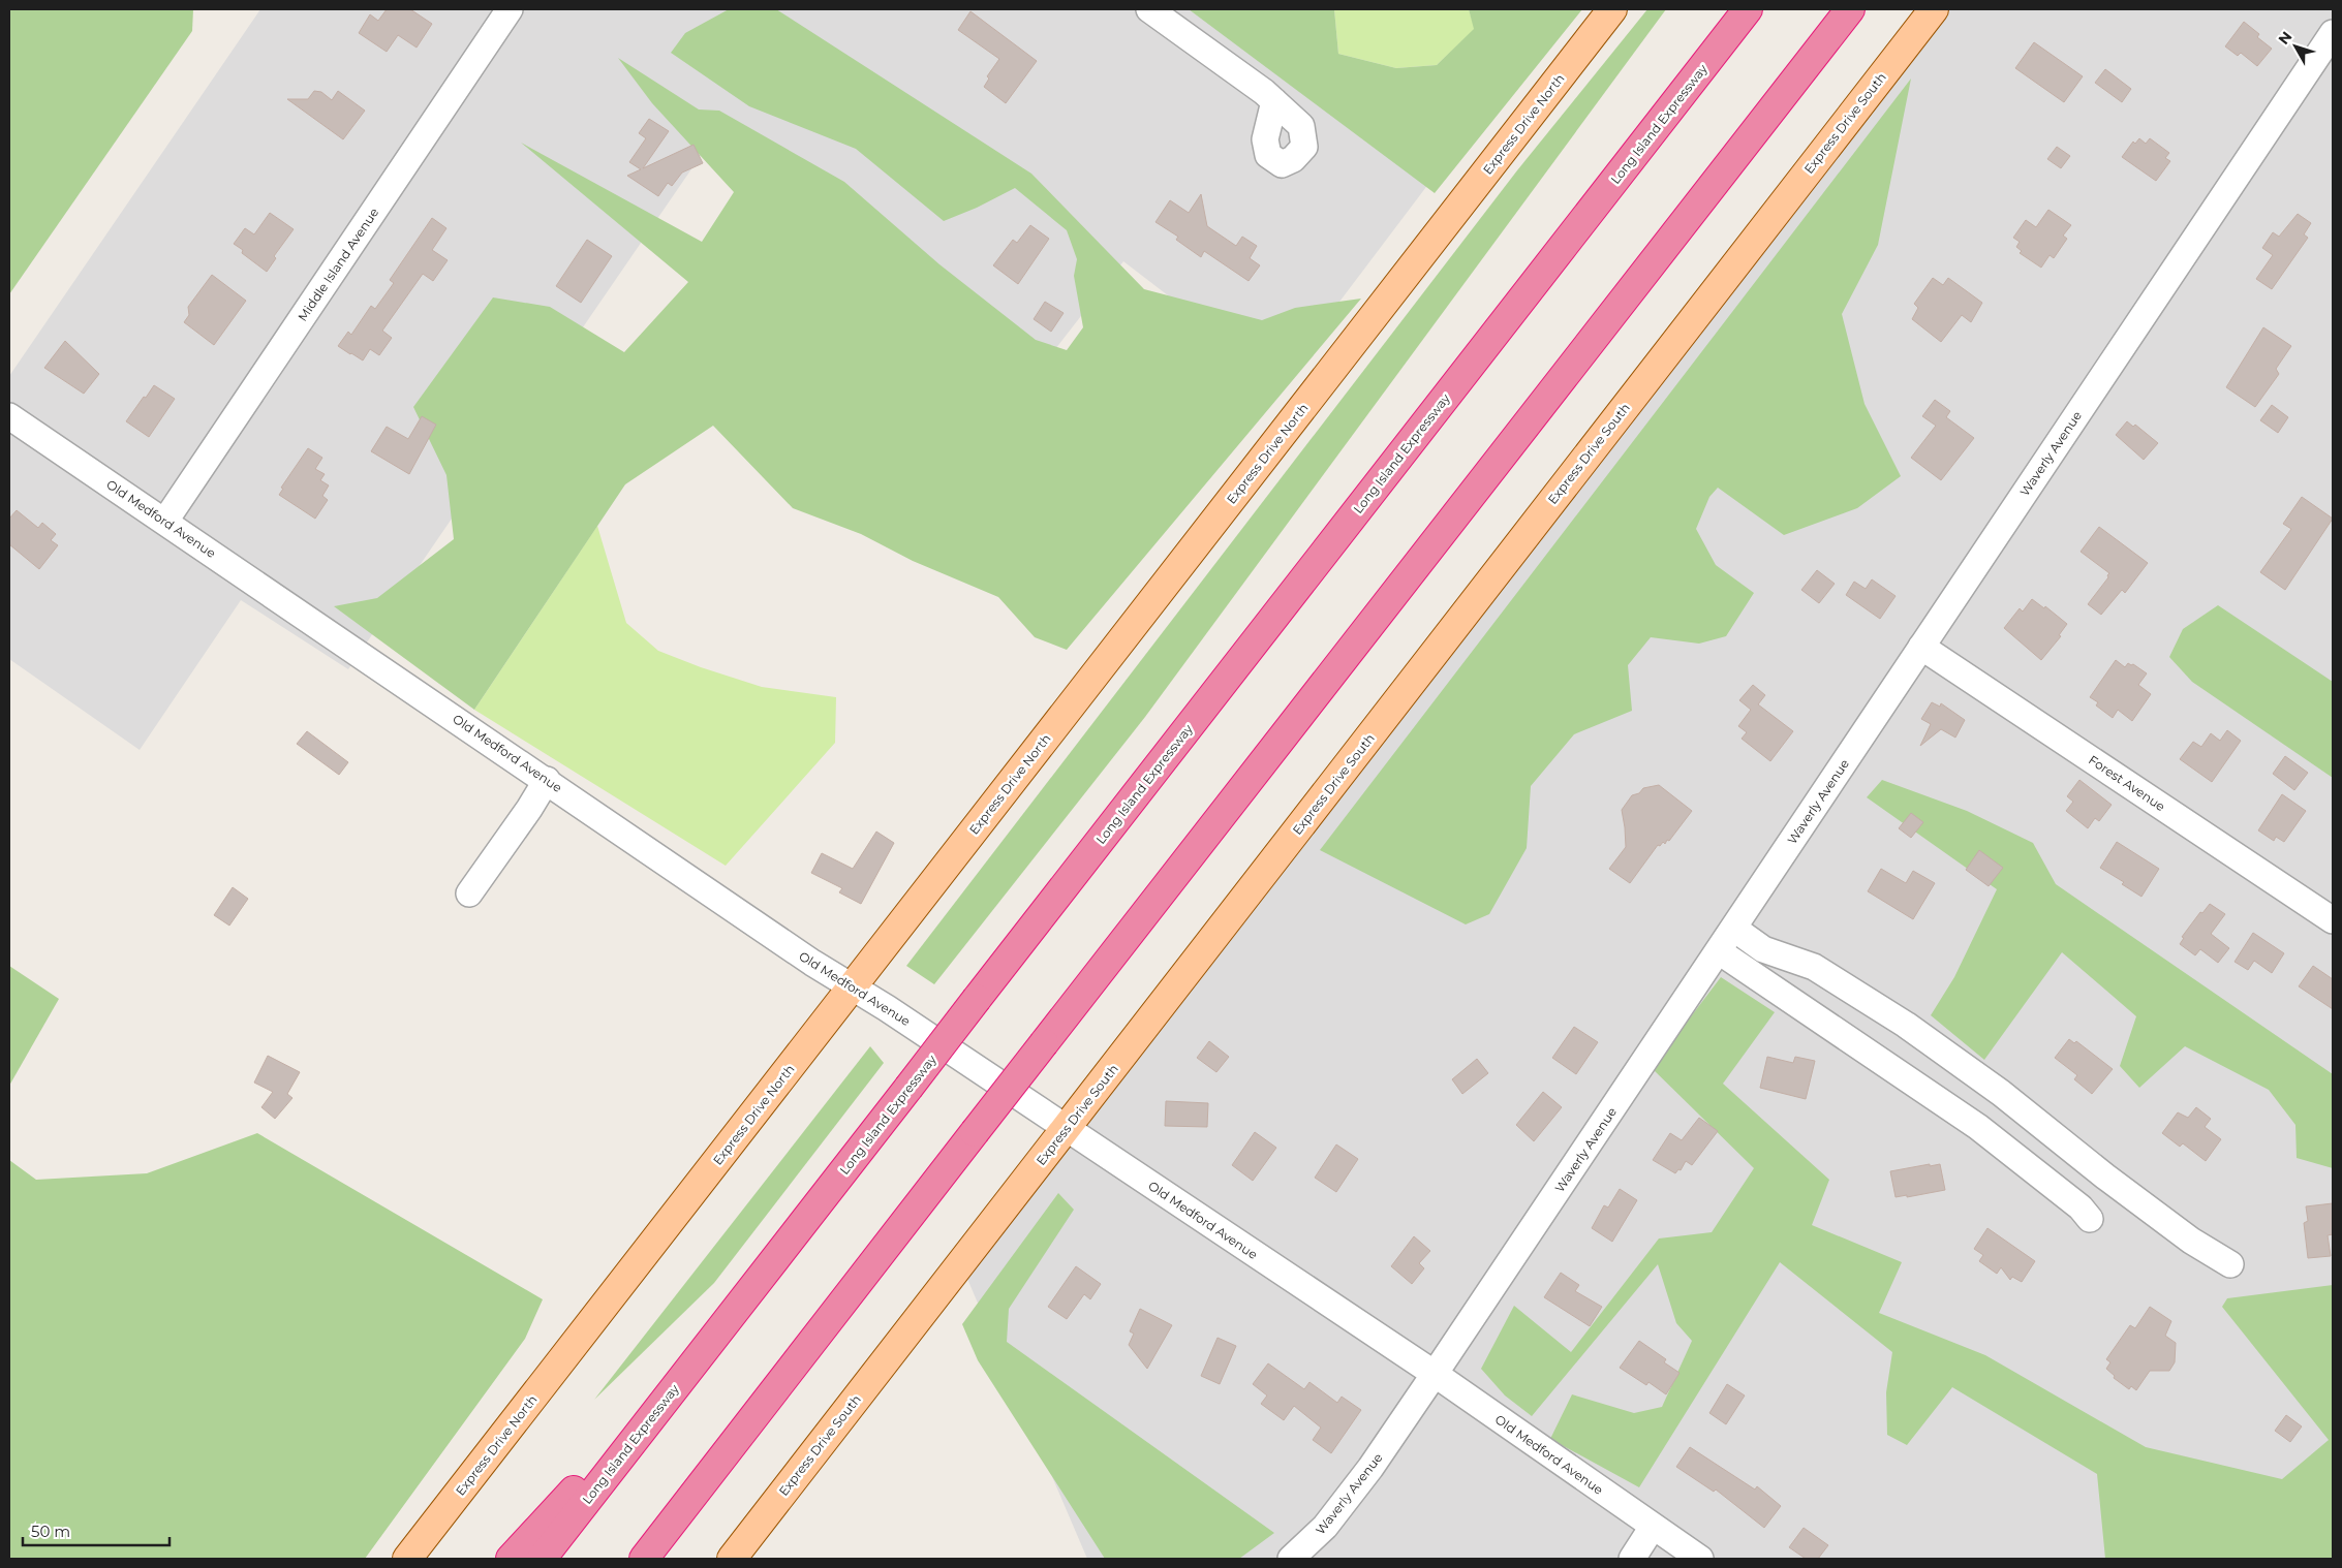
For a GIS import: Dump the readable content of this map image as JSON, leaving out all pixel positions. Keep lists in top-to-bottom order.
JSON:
{
  "streets": {
    "highway": ["Long Island Expressway"],
    "main road": ["Express Drive South", "Express Drive North"],
    "street": [
      "Middle Island Avenue",
      "Waverly Avenue",
      "Old Medford Avenue",
      "Forest Avenue"
    ]
  },
  "crossings": [
    ["Express Drive South", "Old Medford Avenue"],
    ["Express Drive North", "Old Medford Avenue"],
    ["Middle Island Avenue", "Old Medford Avenue"],
    ["Waverly Avenue", "Old Medford Avenue"],
    ["Waverly Avenue", "Forest Avenue"]
  ],
  "scale_bar": "50 m",
  "north": "top left"
}
